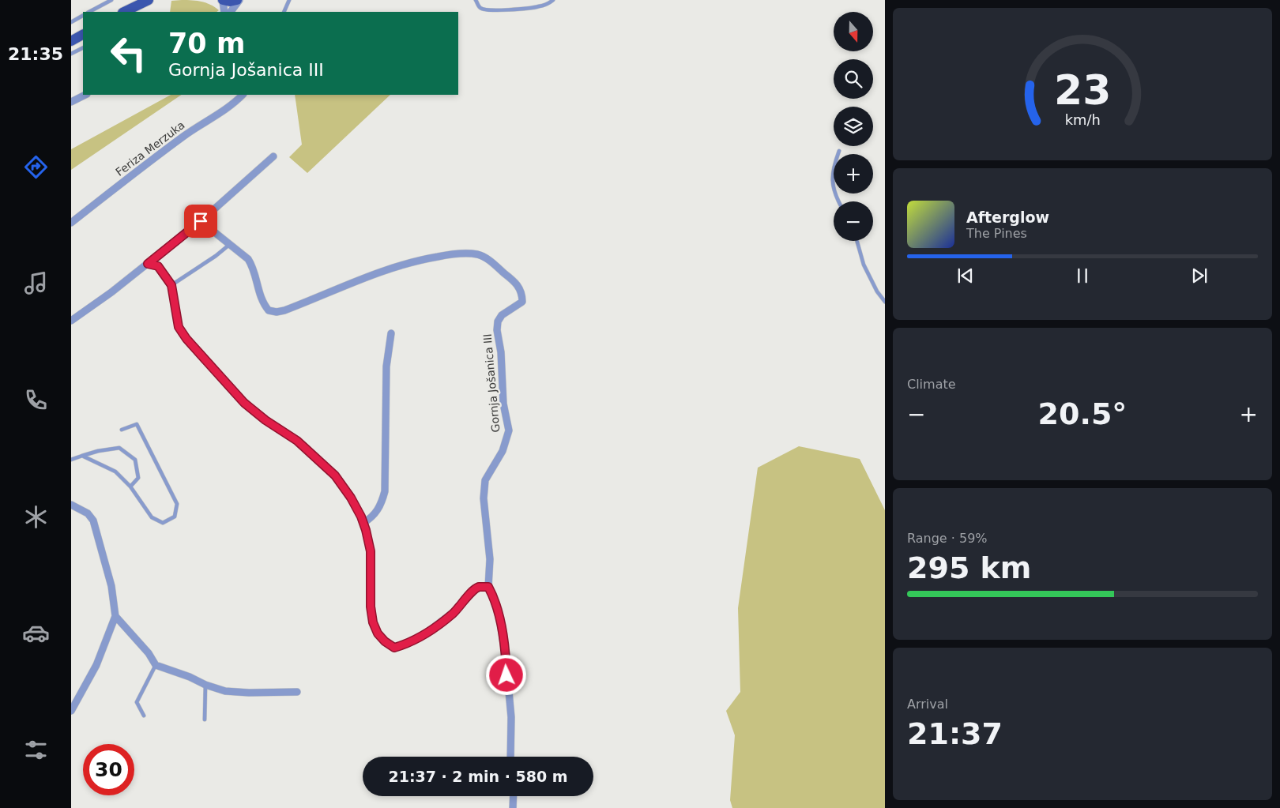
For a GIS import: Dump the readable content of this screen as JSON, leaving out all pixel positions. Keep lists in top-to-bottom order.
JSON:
{
  "streets": {
    "street": ["Feriza Merzuka", "Gornja Jošanica III"]
  },
  "north": "bottom",
  "page": {
    "tabs": "21:35",
    "map_buttons": ["+", "−"],
    "turn": ["70 m", "Gornja Jošanica III"],
    "song": ["Afterglow", "The Pines"],
    "tile": [
      "Climate",
      ["Range · 59%", "295 km"],
      ["Arrival", "21:37"]
    ],
    "heat": ["−", "20.5°", "+"],
    "limit": "30",
    "trip": "21:37 · 2 min · 580 m",
    "gauge": ["23", "km/h"]
  }
}
